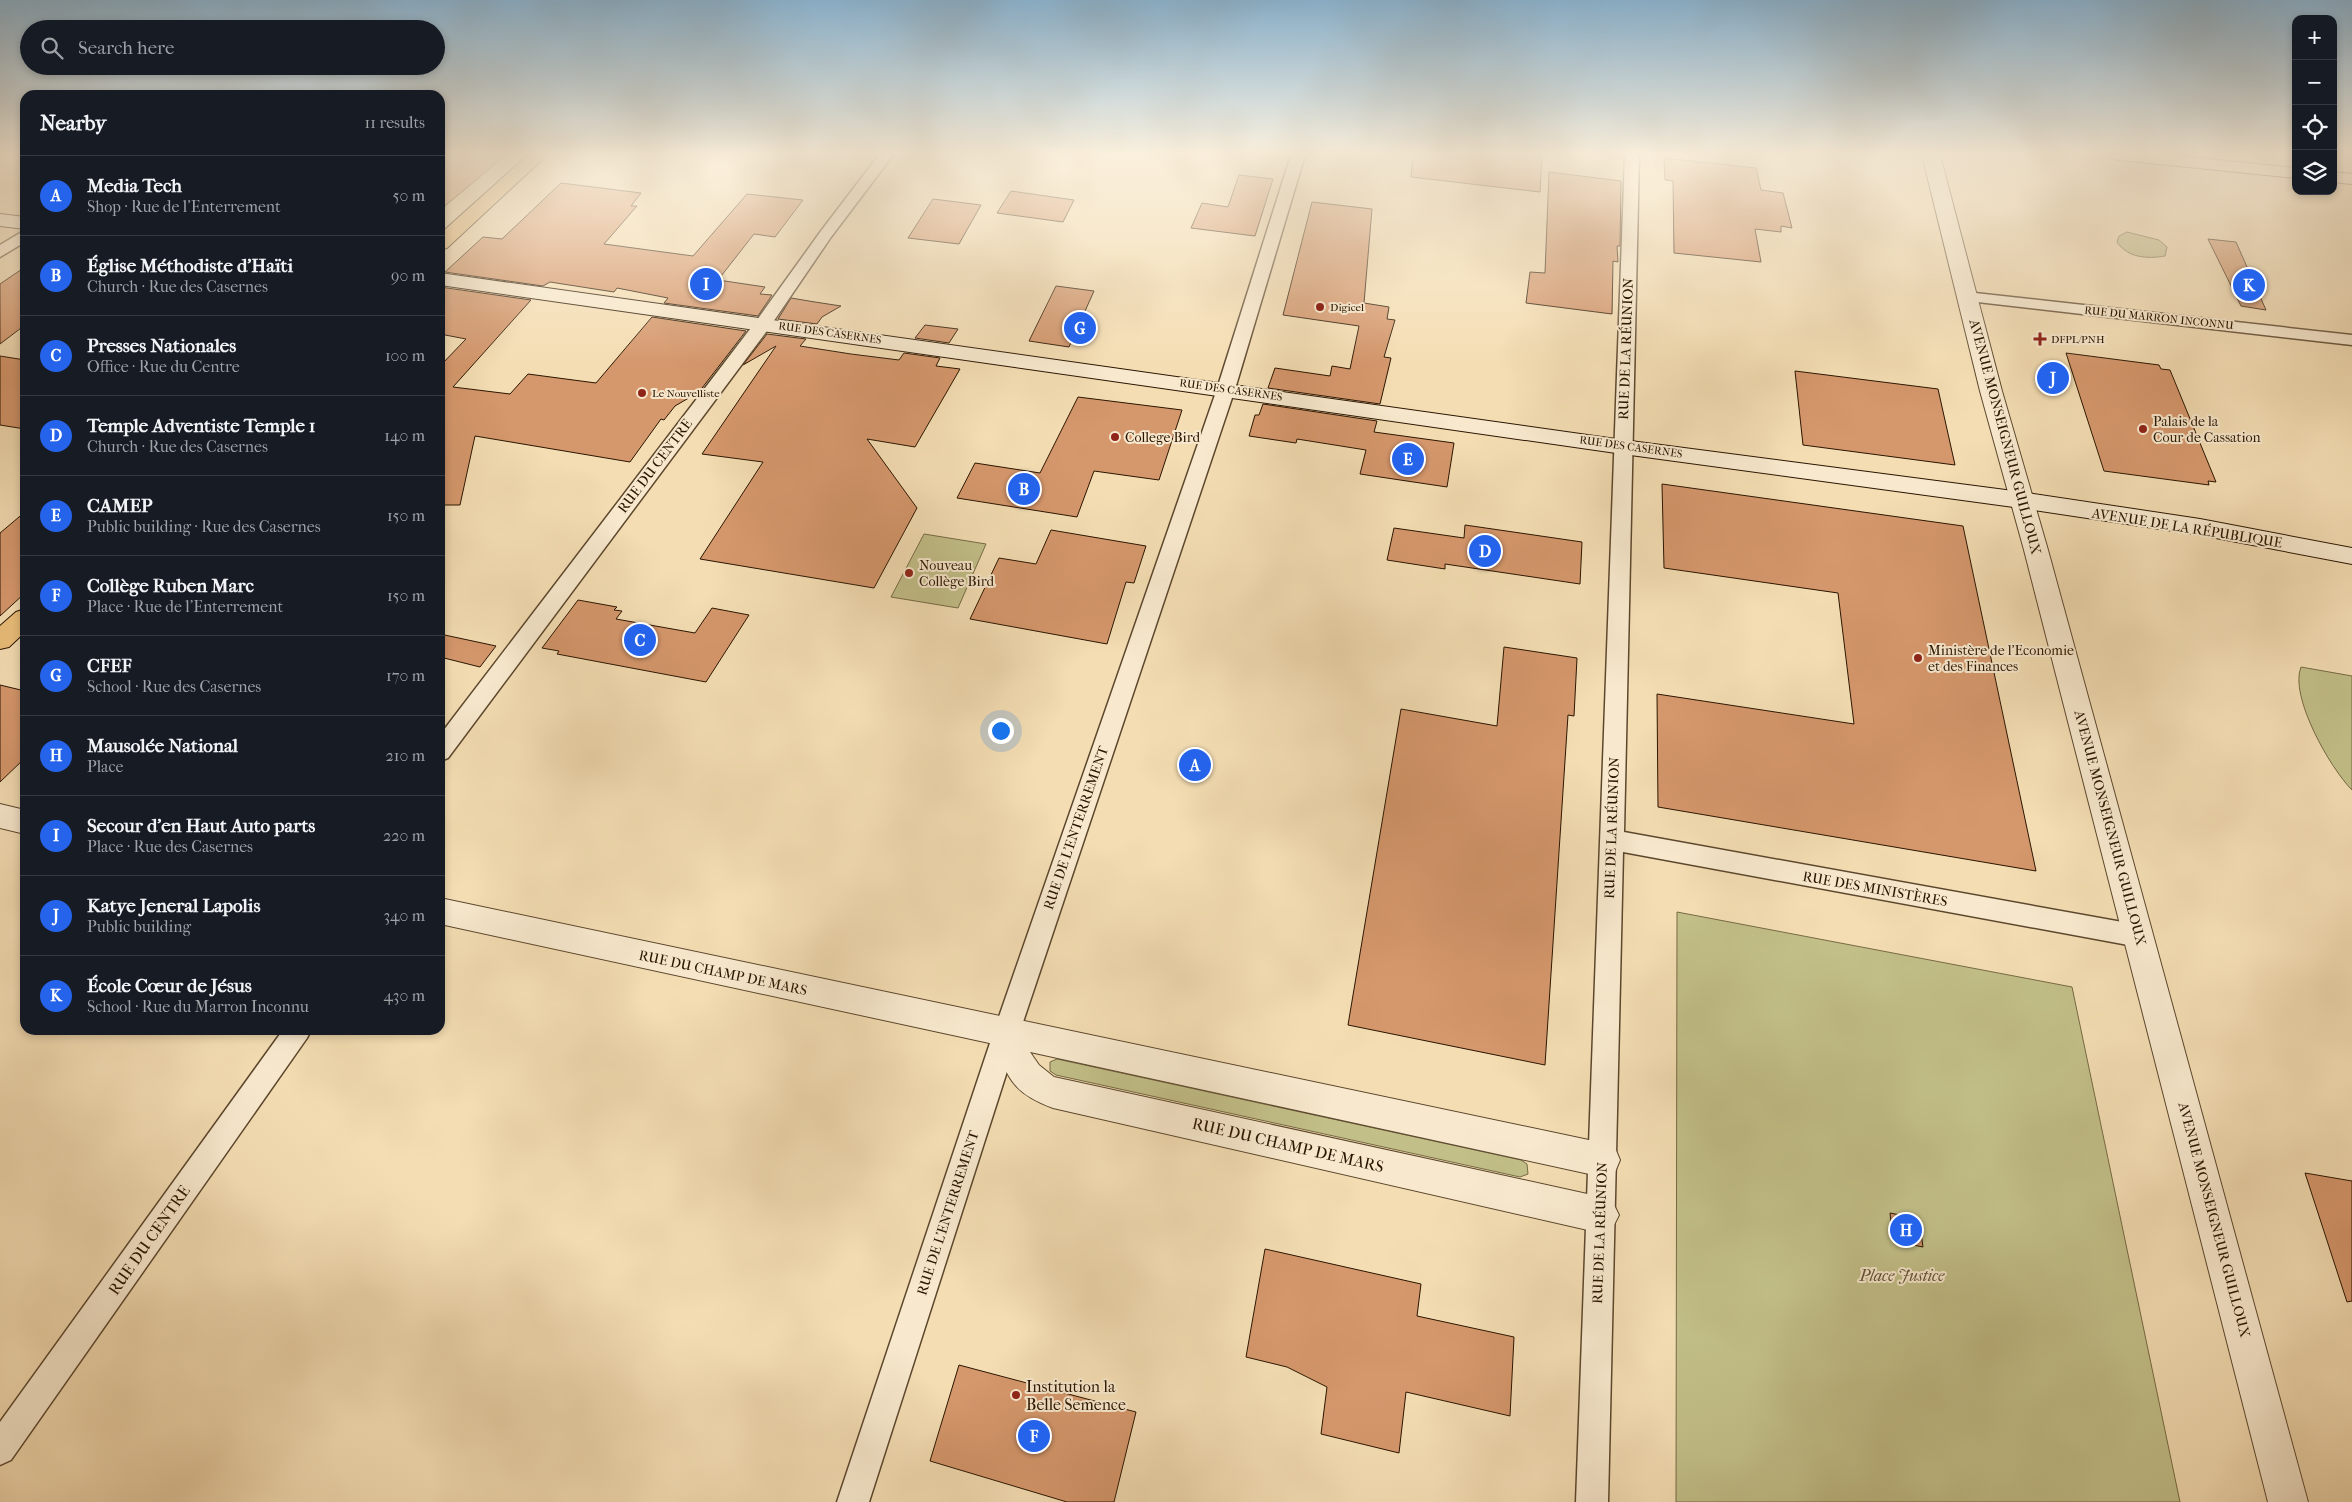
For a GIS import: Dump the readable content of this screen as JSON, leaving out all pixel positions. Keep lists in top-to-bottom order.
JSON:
{
  "streets": {
    "street": [
      "RUE DU MARRON INCONNU",
      "RUE DES CASERNES",
      "RUE DE LA RÉUNION",
      "AVENUE MONSEIGNEUR GUILLOUX",
      "RUE DU CENTRE",
      "AVENUE DE LA RÉPUBLIQUE",
      "RUE DE L'ENTERREMENT",
      "RUE DES MINISTÈRES",
      "RUE DU CHAMP DE MARS"
    ]
  },
  "crossings": [
    ["RUE DU MARRON INCONNU", "AVENUE MONSEIGNEUR GUILLOUX"],
    ["RUE DES CASERNES", "RUE DE LA RÉUNION"],
    ["RUE DES CASERNES", "AVENUE MONSEIGNEUR GUILLOUX"],
    ["RUE DES CASERNES", "RUE DU CENTRE"],
    ["RUE DES CASERNES", "AVENUE DE LA RÉPUBLIQUE"],
    ["RUE DES CASERNES", "RUE DE L'ENTERREMENT"],
    ["RUE DE LA RÉUNION", "RUE DES MINISTÈRES"],
    ["RUE DE LA RÉUNION", "RUE DU CHAMP DE MARS"],
    ["AVENUE MONSEIGNEUR GUILLOUX", "AVENUE DE LA RÉPUBLIQUE"],
    ["AVENUE MONSEIGNEUR GUILLOUX", "RUE DES MINISTÈRES"],
    ["RUE DE L'ENTERREMENT", "RUE DU CHAMP DE MARS"]
  ],
  "parks": ["Place Justice"],
  "places": {
    "other": [
      "Digicel",
      "Le Nouvelliste",
      "Palais de la Cour de Cassation",
      "College Bird",
      "Nouveau Collège Bird",
      "Ministère de l'Economie et des Finances",
      "Institution la Belle Semence"
    ],
    "health": ["DFPL/PNH"]
  },
  "page": {
    "map_buttons": ["+", "−"],
    "search": "Search here",
    "heading": ["Nearby", "11 results"],
    "list": [
      {
        "mark": "A",
        "name": "Media Tech",
        "note": "Shop · Rue de l'Enterrement",
        "value": "50 m"
      },
      {
        "mark": "B",
        "name": "Église Méthodiste d'Haïti",
        "note": "Church · Rue des Casernes",
        "value": "90 m"
      },
      {
        "mark": "C",
        "name": "Presses Nationales",
        "note": "Office · Rue du Centre",
        "value": "100 m"
      },
      {
        "mark": "D",
        "name": "Temple Adventiste Temple 1",
        "note": "Church · Rue des Casernes",
        "value": "140 m"
      },
      {
        "mark": "E",
        "name": "CAMEP",
        "note": "Public building · Rue des Casernes",
        "value": "150 m"
      },
      {
        "mark": "F",
        "name": "Collège Ruben Marc",
        "note": "Place · Rue de l'Enterrement",
        "value": "150 m"
      },
      {
        "mark": "G",
        "name": "CFEF",
        "note": "School · Rue des Casernes",
        "value": "170 m"
      },
      {
        "mark": "H",
        "name": "Mausolée National",
        "note": "Place",
        "value": "210 m"
      },
      {
        "mark": "I",
        "name": "Secour d'en Haut Auto parts",
        "note": "Place · Rue des Casernes",
        "value": "220 m"
      },
      {
        "mark": "J",
        "name": "Katye Jeneral Lapolis",
        "note": "Public building",
        "value": "340 m"
      },
      {
        "mark": "K",
        "name": "École Cœur de Jésus",
        "note": "School · Rue du Marron Inconnu",
        "value": "430 m"
      }
    ],
    "pins": [
      "I",
      "K",
      "G",
      "J",
      "E",
      "B",
      "D",
      "C",
      "A",
      "H",
      "F"
    ]
  }
}
